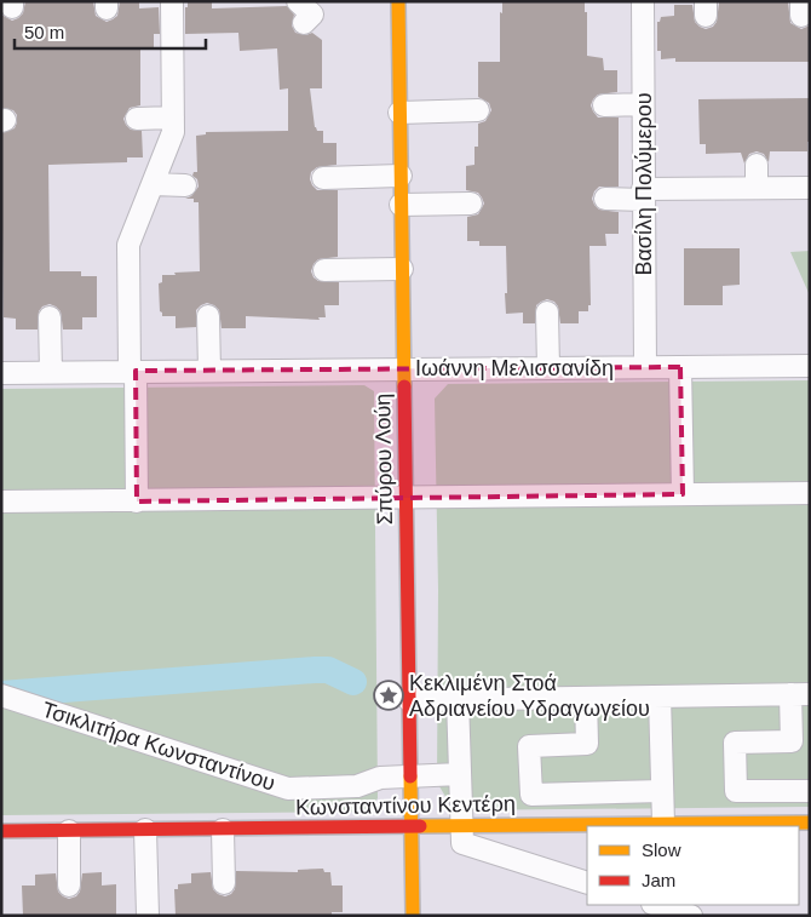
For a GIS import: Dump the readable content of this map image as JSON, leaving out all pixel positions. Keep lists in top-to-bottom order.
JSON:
{
  "streets": {
    "street": [
      "Βασίλη Πολύμερου",
      "Ιωάννη Μελισσανίδη",
      "Σπύρου Λούη",
      "Τσικλιτήρα Κωνσταντίνου",
      "Κωνσταντίνου Κεντέρη"
    ]
  },
  "crossings": [
    ["Βασίλη Πολύμερου", "Ιωάννη Μελισσανίδη"],
    ["Ιωάννη Μελισσανίδη", "Σπύρου Λούη"],
    ["Σπύρου Λούη", "Τσικλιτήρα Κωνσταντίνου"],
    ["Σπύρου Λούη", "Κωνσταντίνου Κεντέρη"]
  ],
  "places": {
    "place": ["Κεκλιμένη Στοά Αδριανείου Υδραγωγείου"]
  },
  "legend": ["Slow", "Jam"],
  "scale_bar": "50 m"
}
